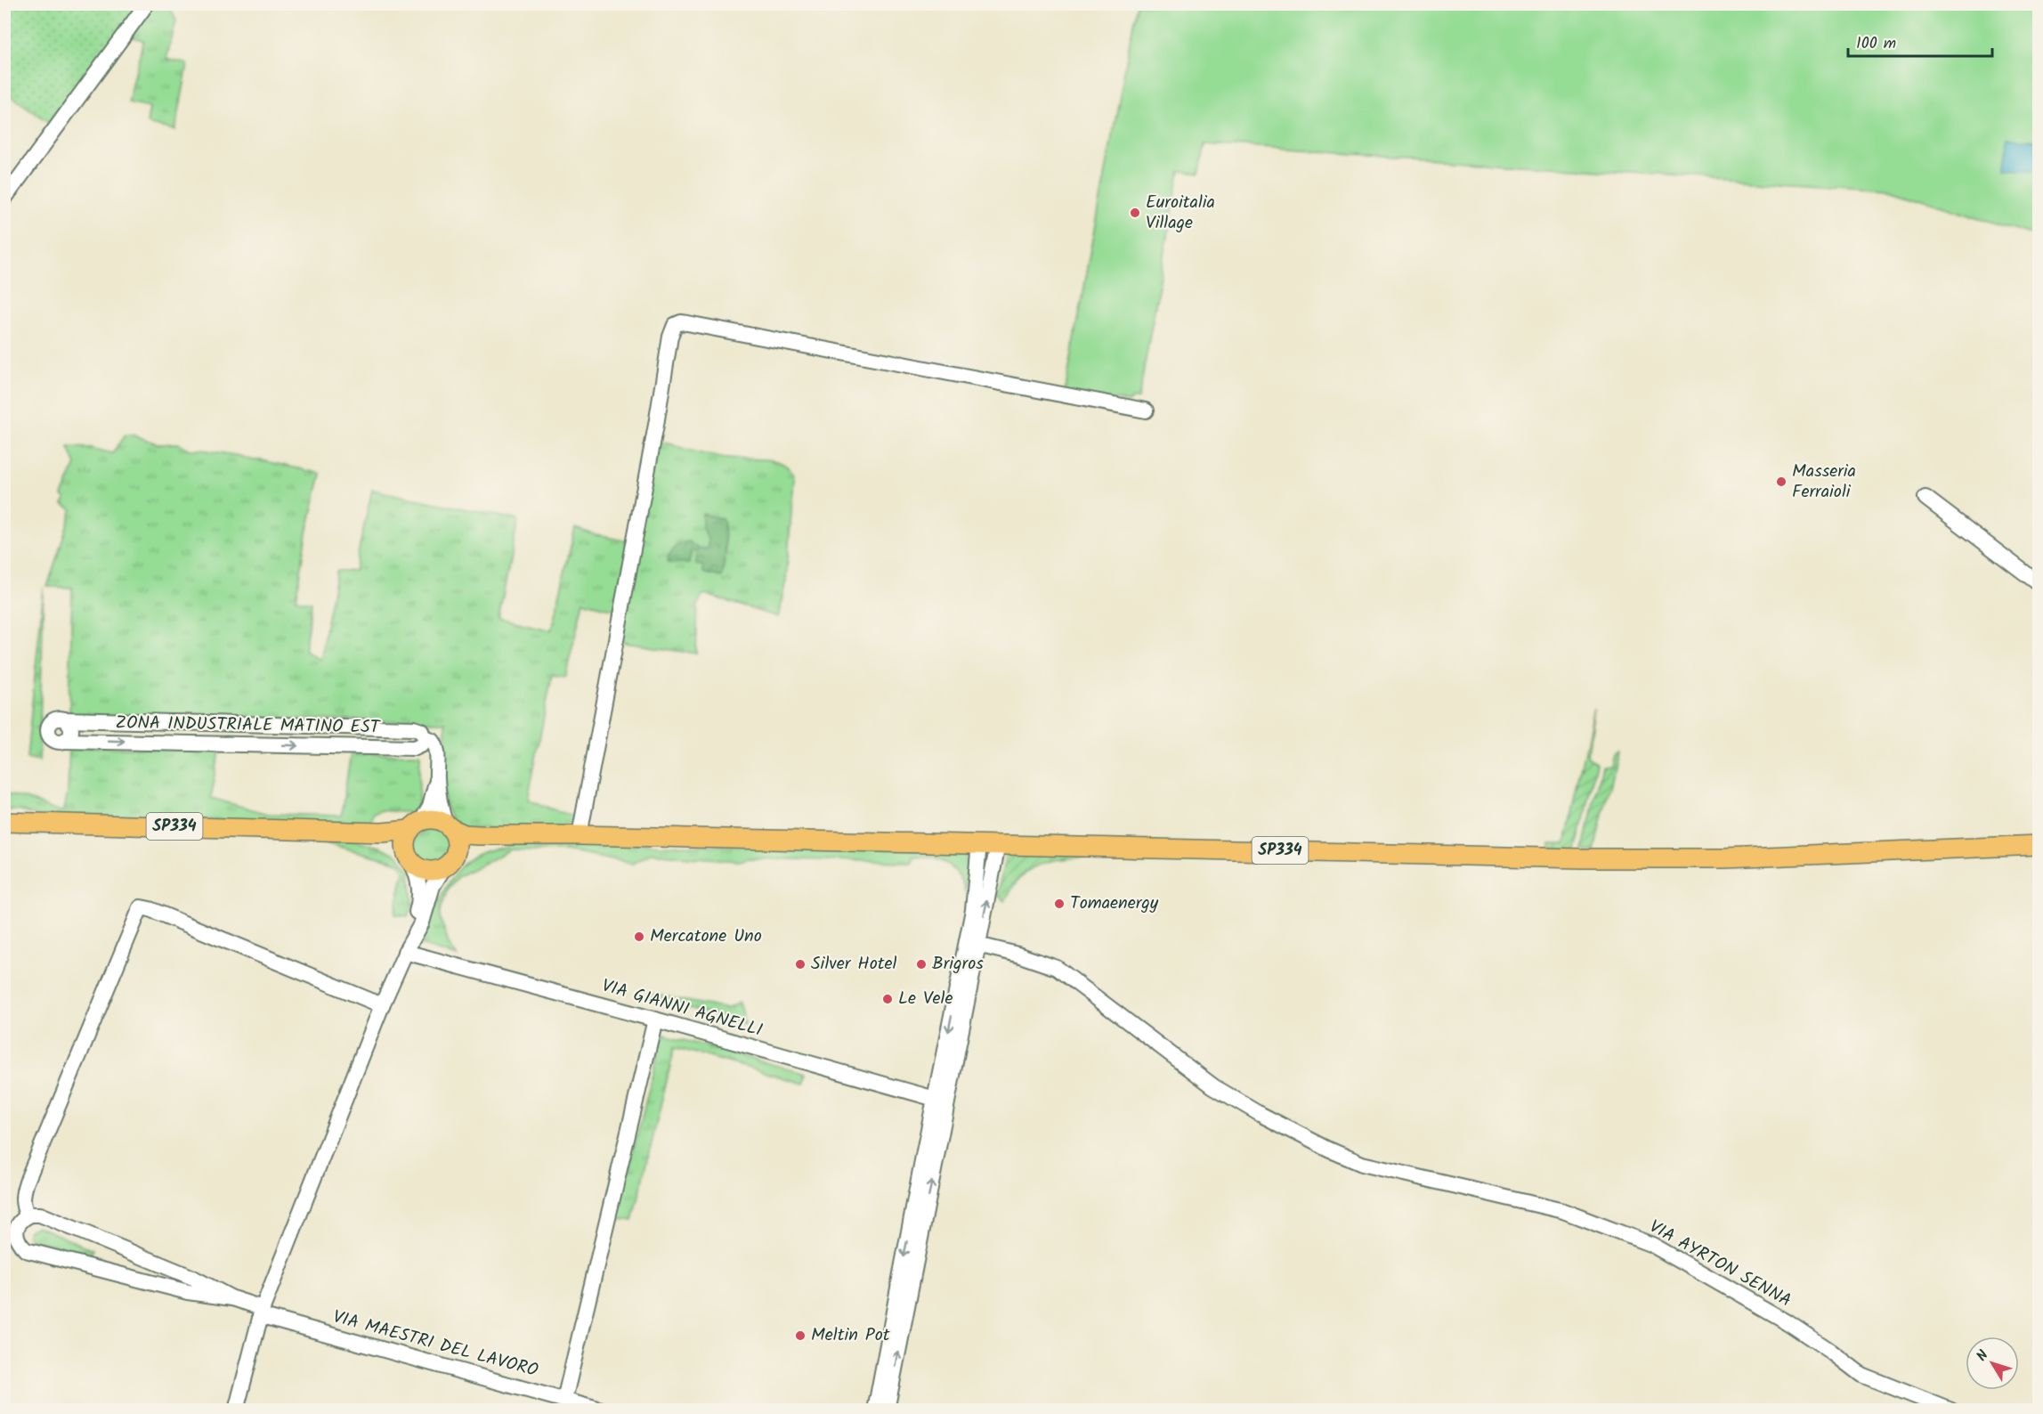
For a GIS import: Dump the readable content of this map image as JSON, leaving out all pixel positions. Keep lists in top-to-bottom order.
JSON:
{
  "streets": {
    "main road": ["SP334"],
    "street": [
      "ZONA INDUSTRIALE MATINO EST",
      "VIA GIANNI AGNELLI",
      "VIA AYRTON SENNA",
      "VIA MAESTRI DEL LAVORO"
    ]
  },
  "places": [
    "Euroitalia Village",
    "Masseria Ferraioli",
    "Tomaenergy",
    "Mercatone Uno",
    "Silver Hotel",
    "Brigros",
    "Le Vele",
    "Meltin Pot"
  ],
  "scale_bar": "100 m",
  "north": "top left"
}
